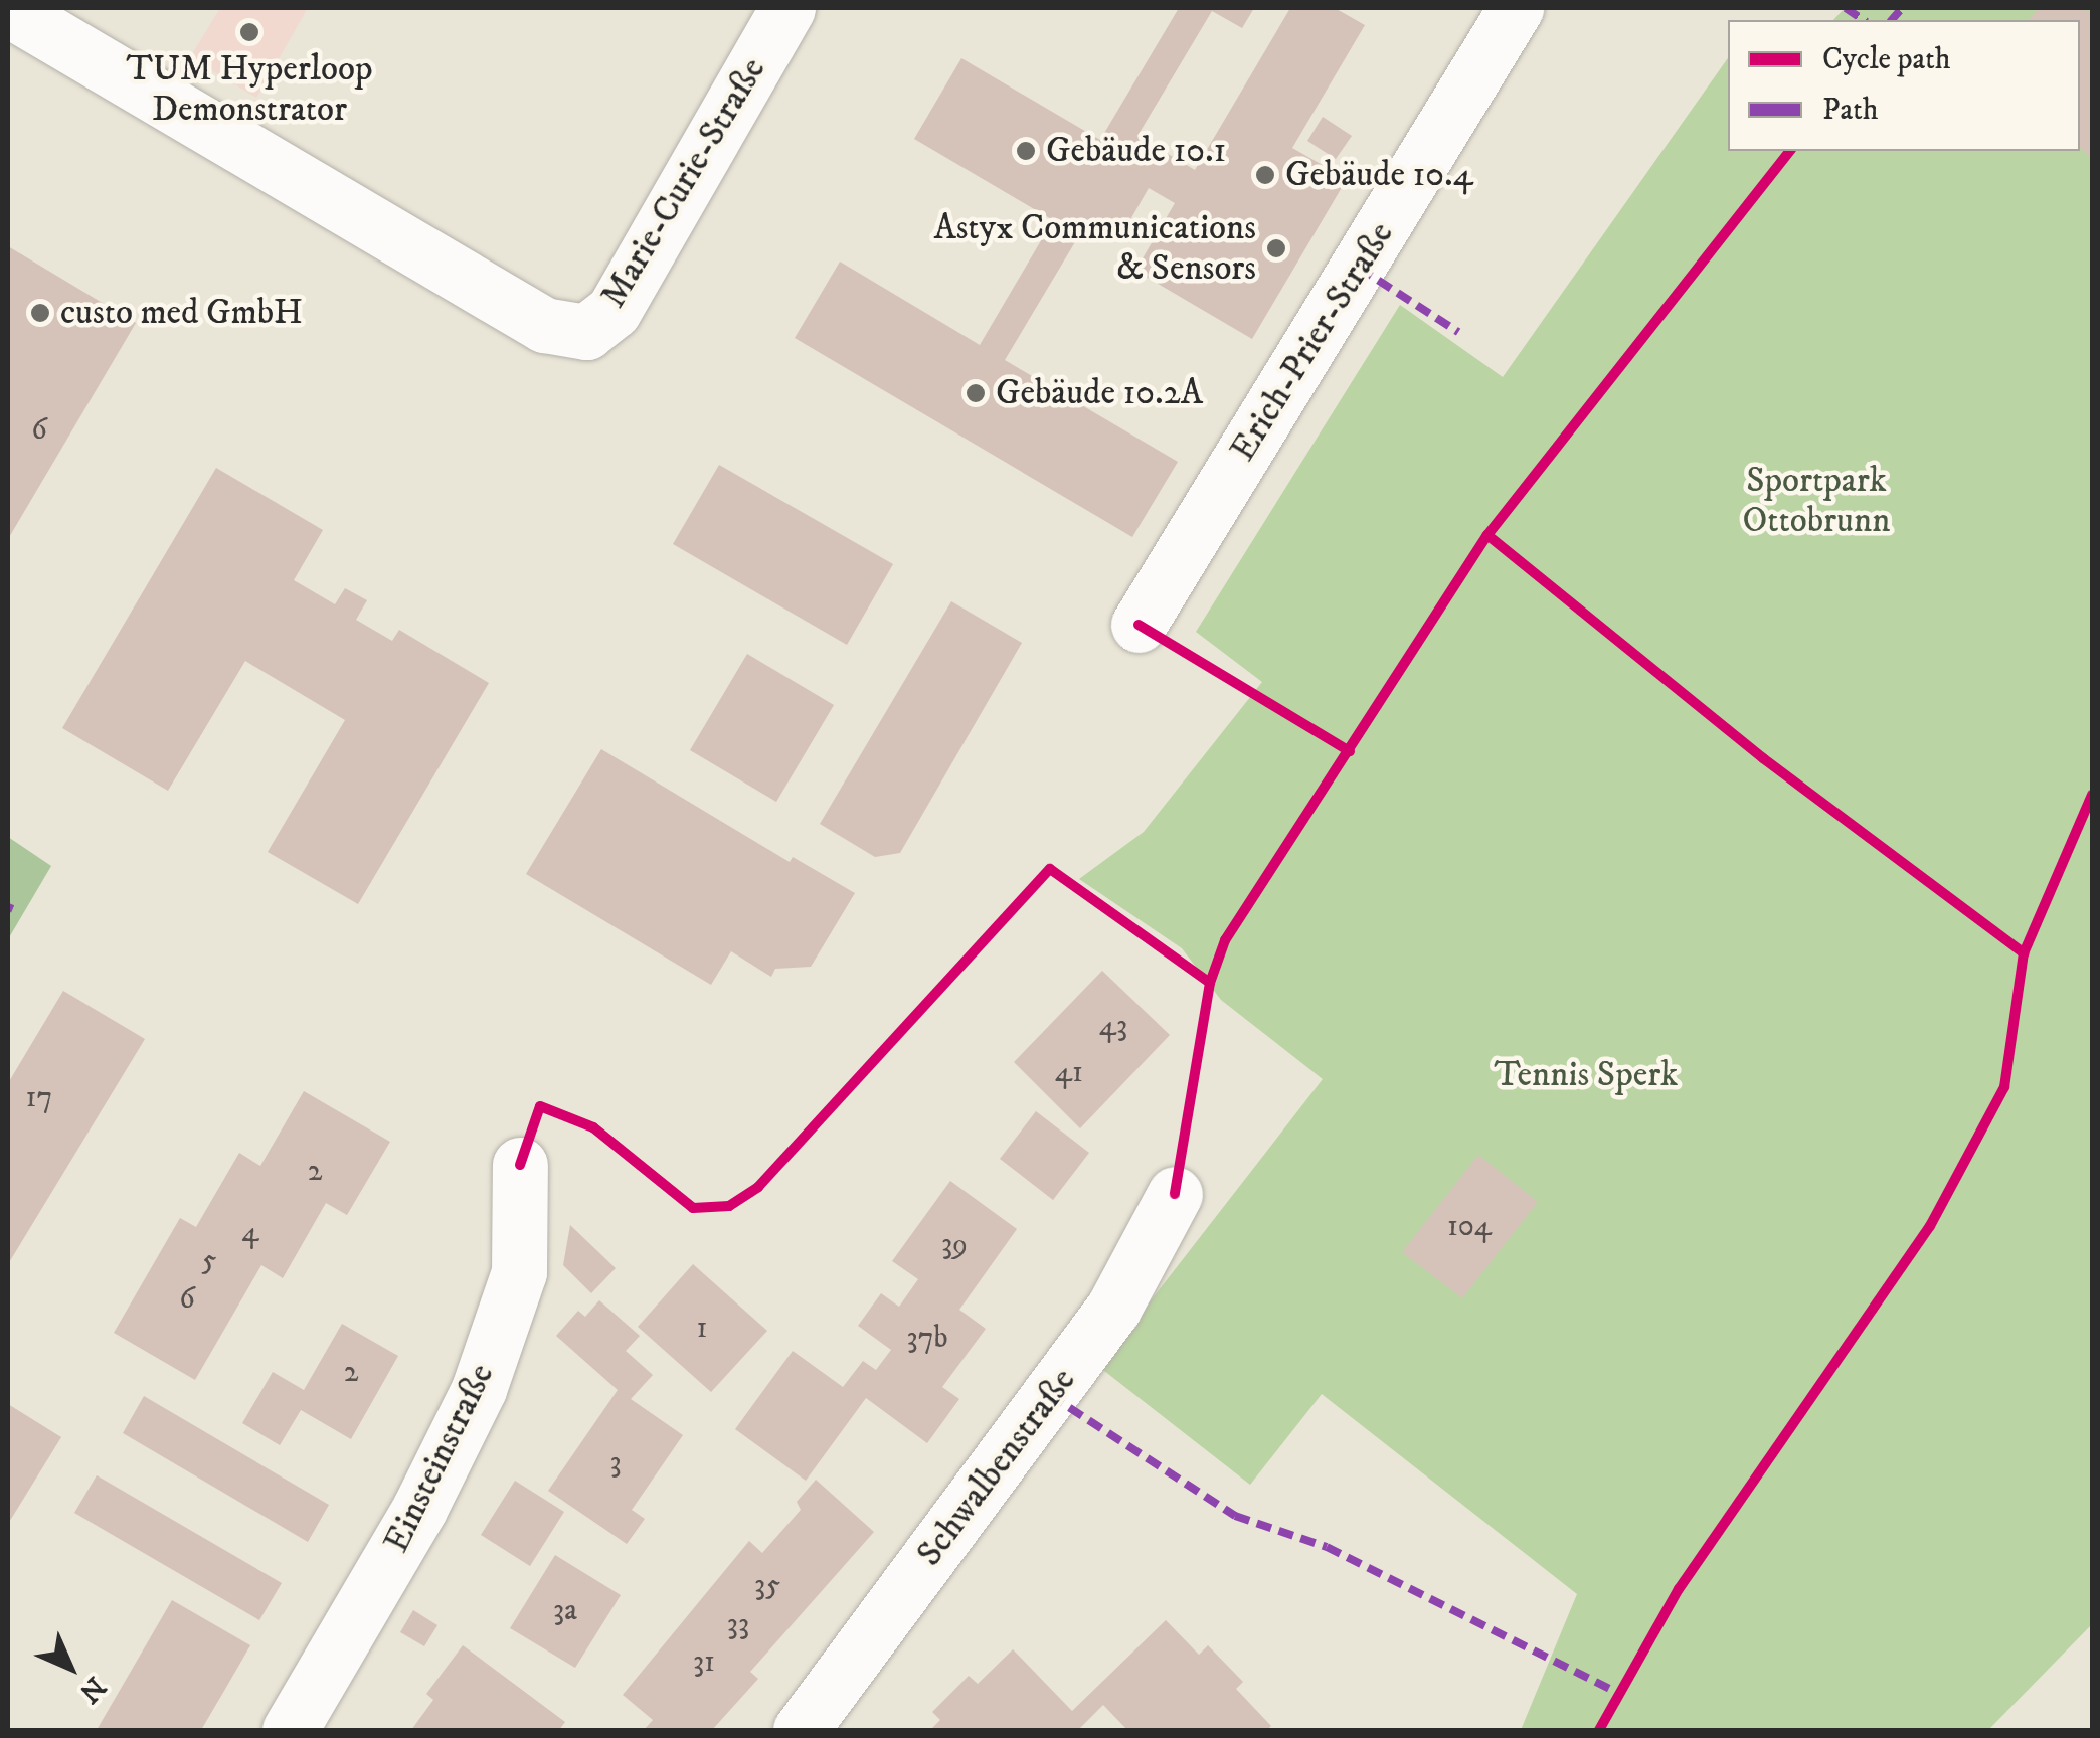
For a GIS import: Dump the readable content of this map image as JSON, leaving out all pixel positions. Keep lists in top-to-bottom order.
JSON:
{
  "streets": {
    "street": [
      "Marie-Curie-Straße",
      "Erich-Prier-Straße",
      "Einsteinstraße",
      "Schwalbenstraße"
    ]
  },
  "parks": ["Sportpark Ottobrunn", "Tennis Sperk"],
  "places": [
    "TUM Hyperloop Demonstrator",
    "Gebäude 10.1",
    "Gebäude 10.4",
    "Astyx Communications & Sensors",
    "custo med GmbH",
    "Gebäude 10.2A"
  ],
  "house_numbers": [
    "6",
    "43",
    "41",
    "17",
    "2",
    "104",
    "4",
    "39",
    "5",
    "6",
    "1",
    "37b",
    "2",
    "3",
    "35",
    "3a",
    "33",
    "31"
  ],
  "legend": ["Cycle path", "Path"],
  "north": "bottom right"
}
